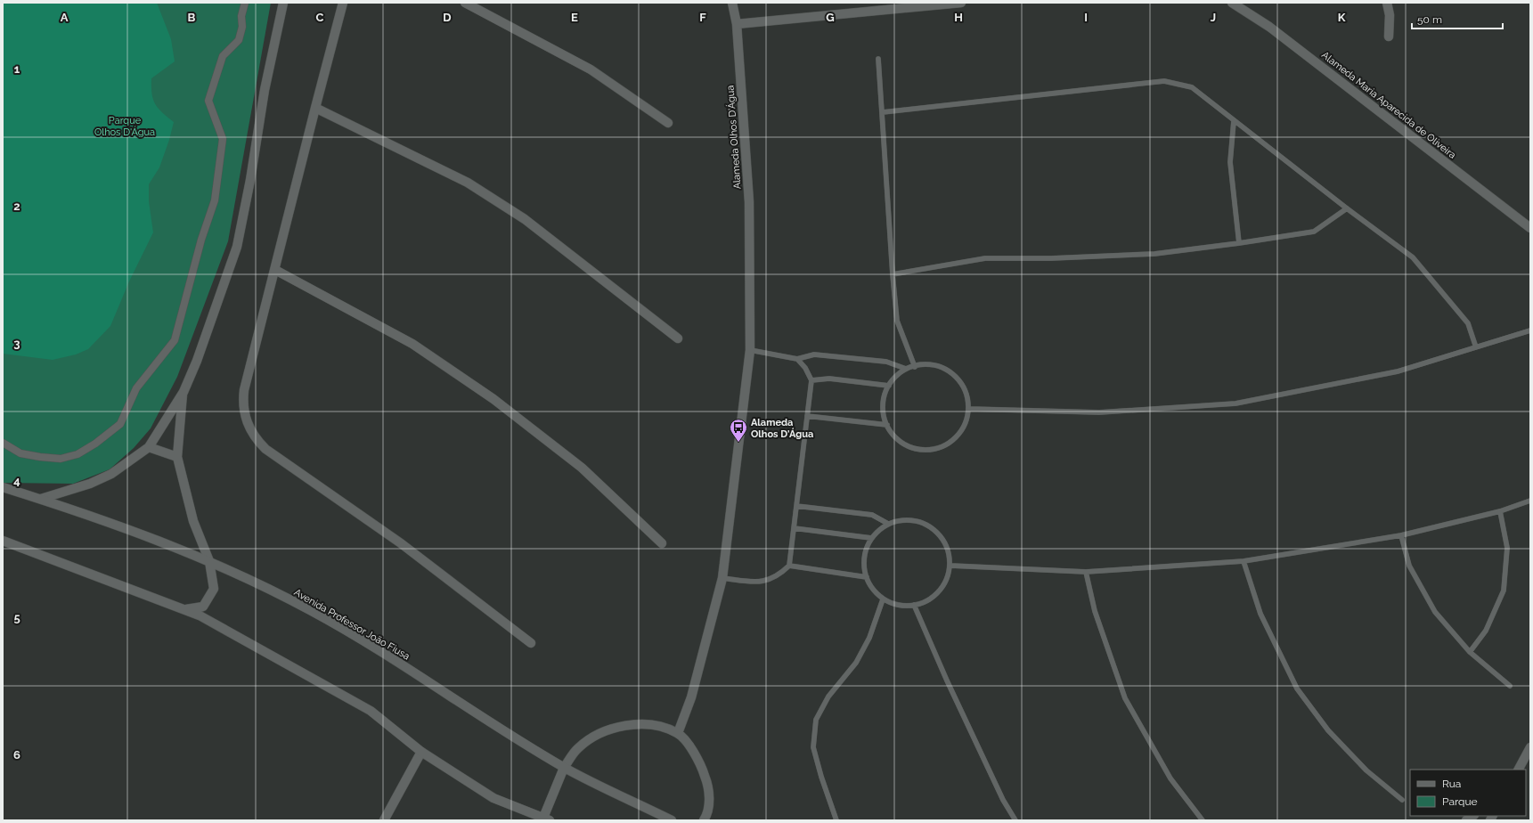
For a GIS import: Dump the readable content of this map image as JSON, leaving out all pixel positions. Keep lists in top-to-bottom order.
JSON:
{
  "streets": {
    "street": ["Alameda Maria Aparecida de Oliveira", "Alameda Olhos D'Água", "Avenida Professor João Fiusa"]
  },
  "parks": ["Parque Olhos D'Água"],
  "places": {
    "bus stop": ["Alameda Olhos D'Água"]
  },
  "legend": ["Rua", "Parque"],
  "scale_bar": "50 m",
  "grid": {
    "columns": [
      "A",
      "B",
      "C",
      "D",
      "E",
      "F",
      "G",
      "H",
      "I",
      "J",
      "K"
    ],
    "rows": [
      "1",
      "2",
      "3",
      "4",
      "5",
      "6"
    ]
  }
}
